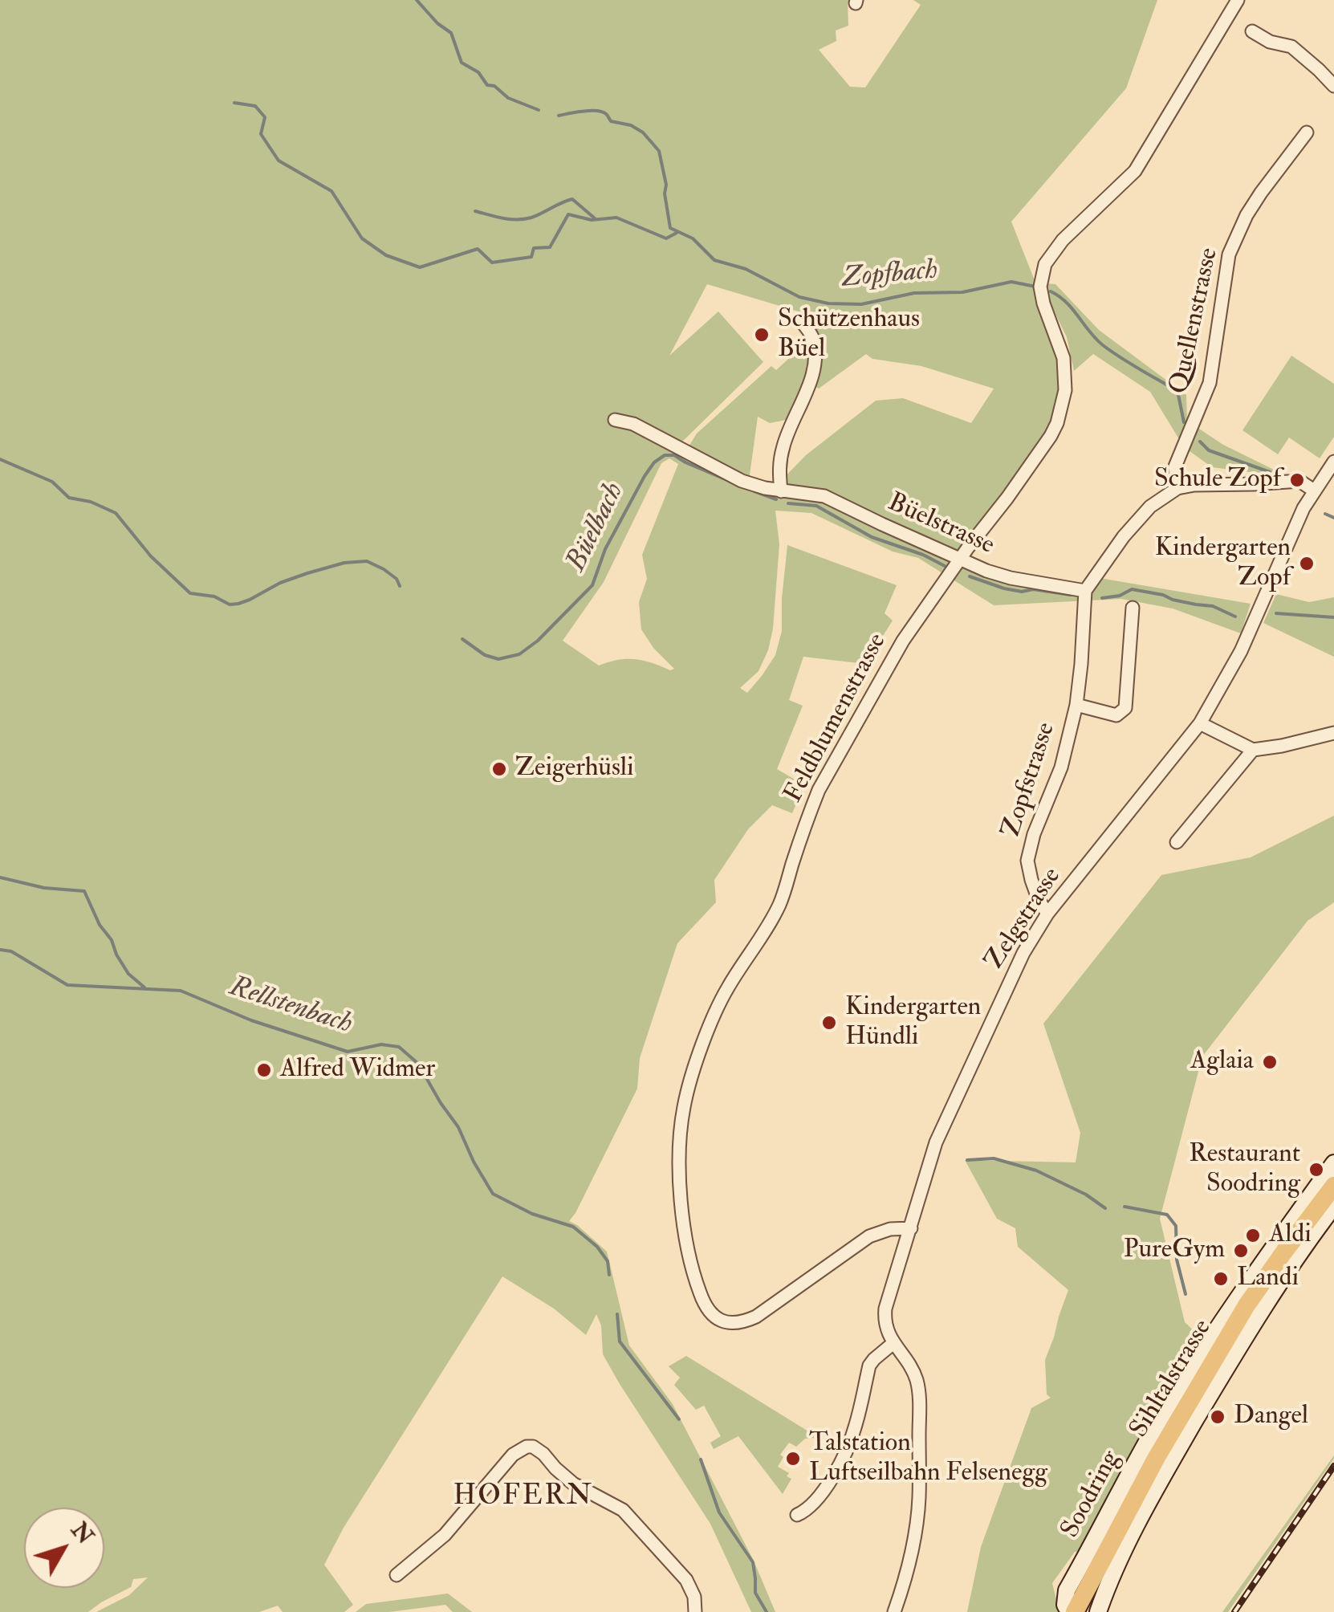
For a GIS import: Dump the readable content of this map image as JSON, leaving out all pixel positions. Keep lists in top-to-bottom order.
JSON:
{
  "streets": {
    "main road": ["Sihltalstrasse"],
    "street": [
      "Quellenstrasse",
      "Büelstrasse",
      "Feldblumenstrasse",
      "Zopfstrasse",
      "Zelgstrasse",
      "Soodring"
    ]
  },
  "crossings": [
    ["Büelstrasse", "Feldblumenstrasse"],
    ["Büelstrasse", "Zopfstrasse"],
    ["Feldblumenstrasse", "Zelgstrasse"],
    ["Zopfstrasse", "Zelgstrasse"],
    ["Sihltalstrasse", "Soodring"]
  ],
  "districts": ["HOFERN"],
  "water": ["Zopfbach", "Büelbach", "Rellstenbach"],
  "places": [
    "Schützenhaus Büel",
    "Schule Zopf",
    "Kindergarten Zopf",
    "Zeigerhüsli",
    "Kindergarten Hündli",
    "Aglaia",
    "Alfred Widmer",
    "Restaurant Soodring",
    "Aldi",
    "PureGym",
    "Landi",
    "Dangel",
    "Talstation Luftseilbahn Felsenegg"
  ],
  "north": "top right"
}
